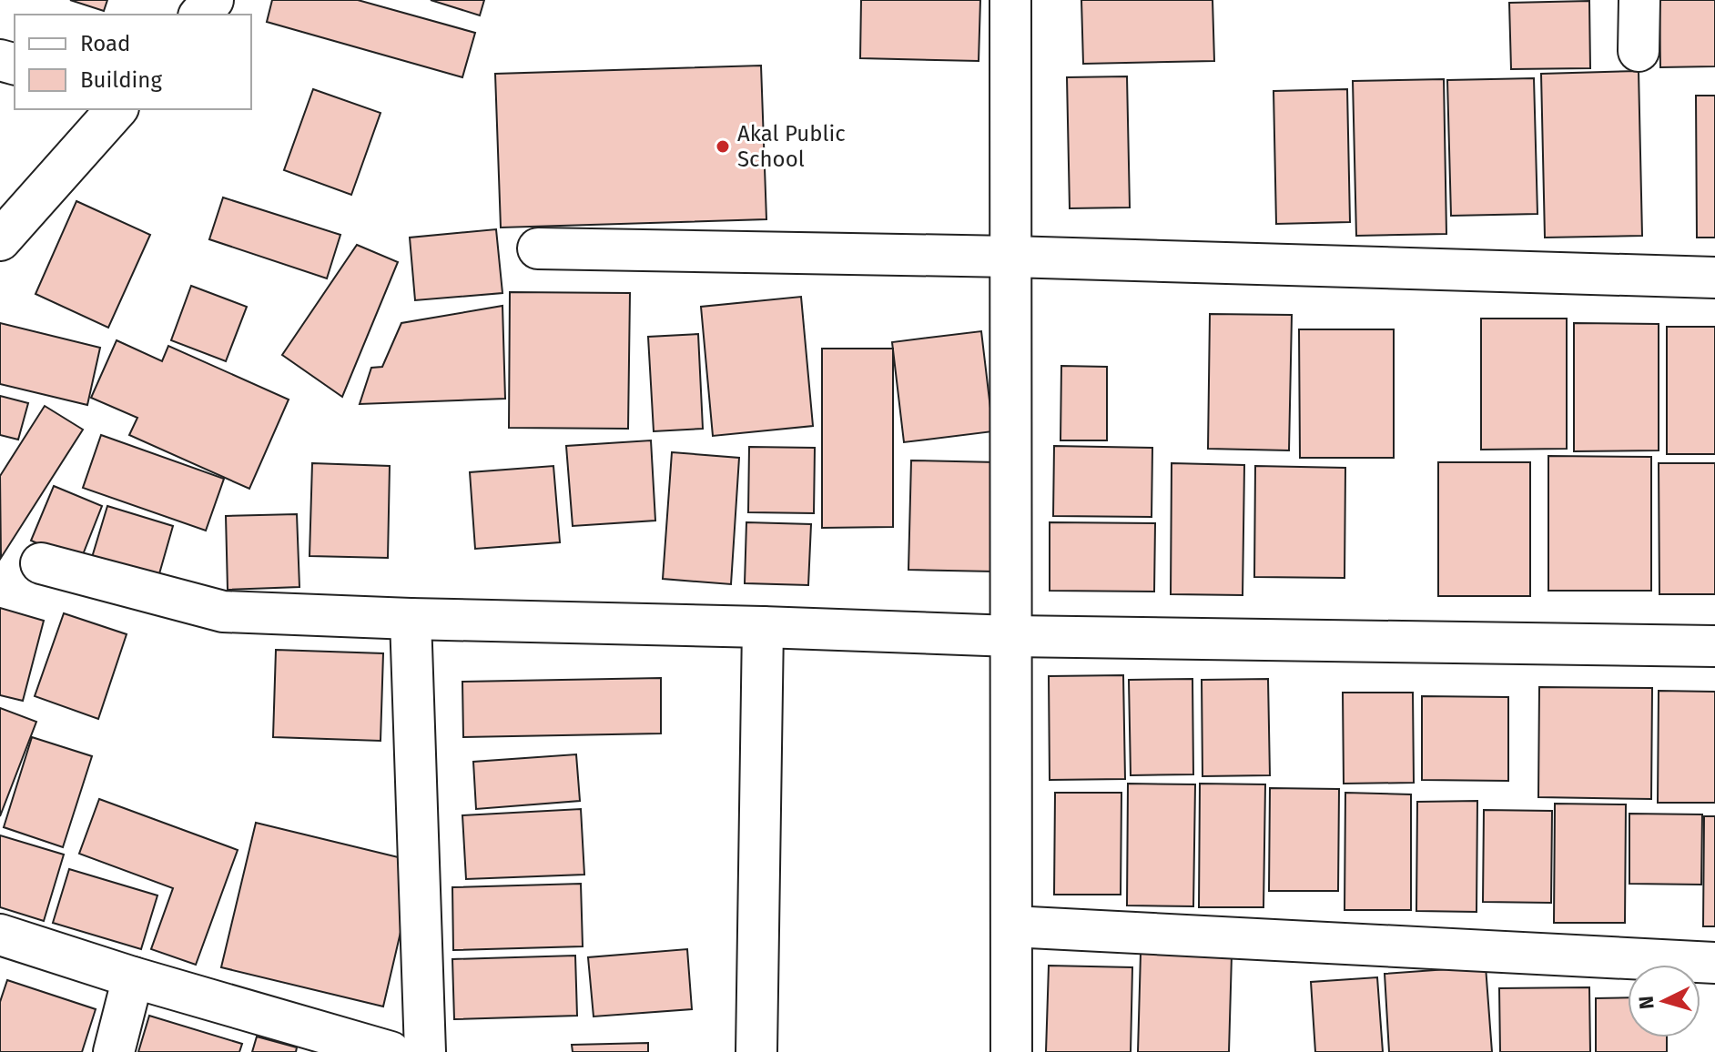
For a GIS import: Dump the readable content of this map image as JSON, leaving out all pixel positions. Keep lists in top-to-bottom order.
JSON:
{
  "places": ["Akal Public School"],
  "legend": ["Road", "Building"],
  "north": "left"
}
